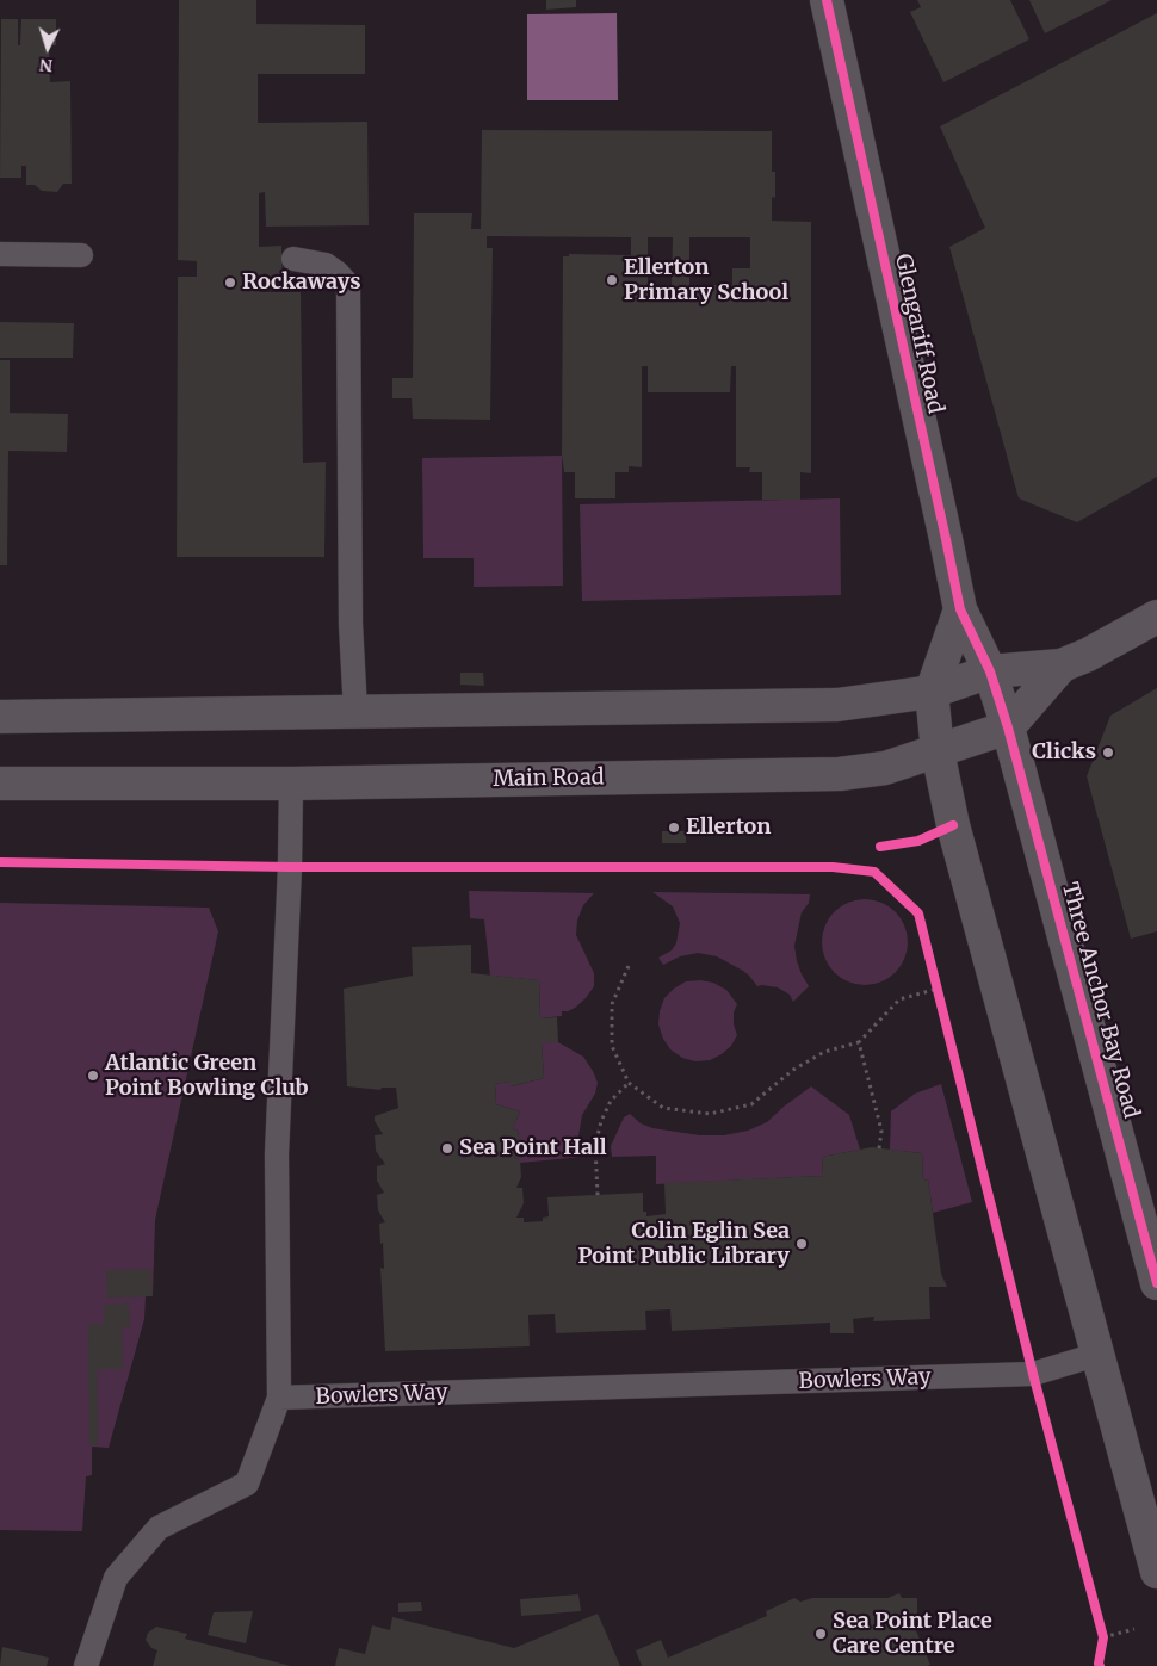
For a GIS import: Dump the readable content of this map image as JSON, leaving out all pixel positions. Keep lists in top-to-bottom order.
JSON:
{
  "streets": {
    "street": ["Glengariff Road", "Main Road", "Three Anchor Bay Road"],
    "lane": ["Bowlers Way"]
  },
  "crossings": [
    ["Glengariff Road", "Three Anchor Bay Road"],
    ["Main Road", "Three Anchor Bay Road"]
  ],
  "places": [
    "Ellerton Primary School",
    "Rockaways",
    "Clicks",
    "Ellerton",
    "Atlantic Green Point Bowling Club",
    "Sea Point Hall",
    "Colin Eglin Sea Point Public Library",
    "Sea Point Place Care Centre"
  ],
  "north": "bottom"
}
